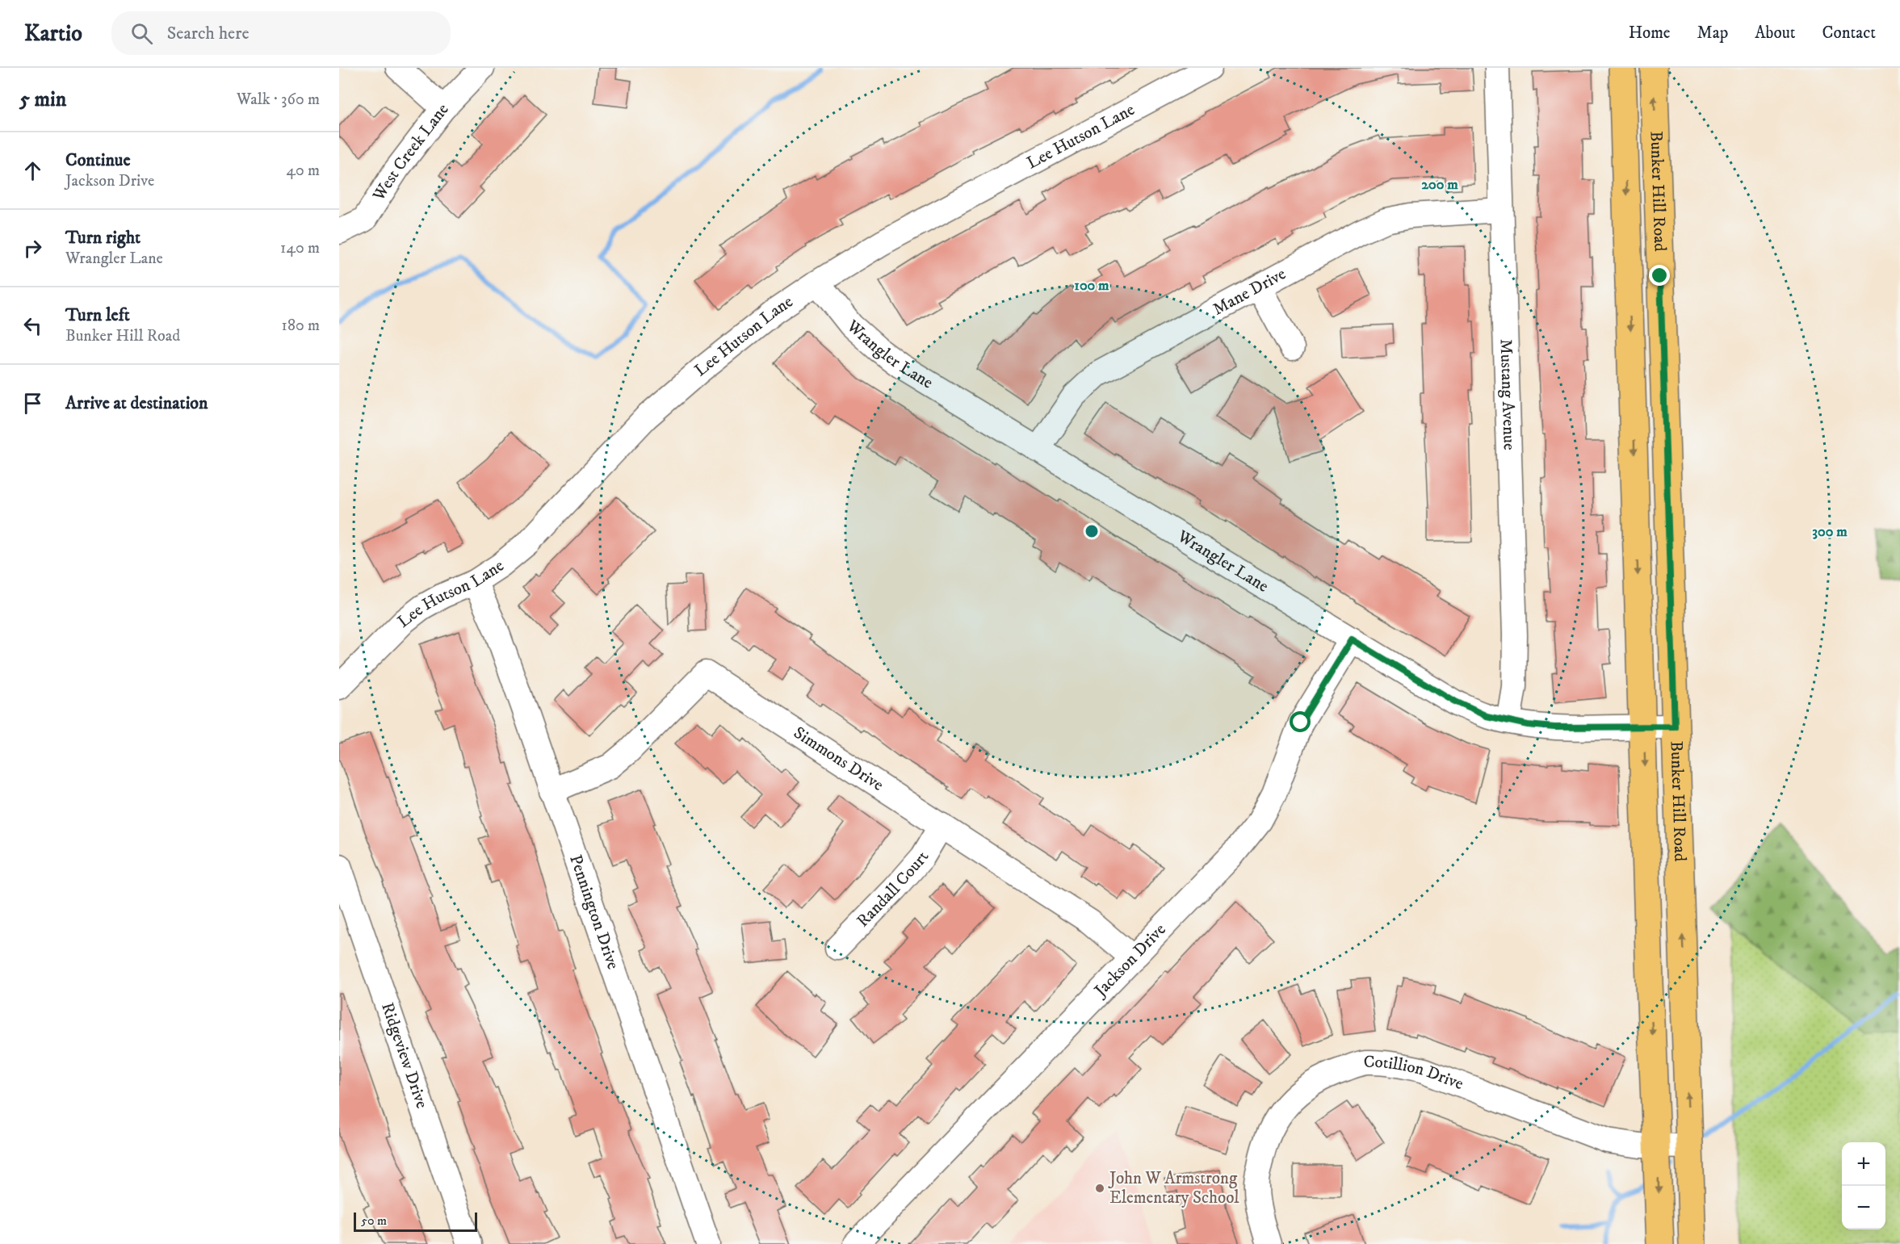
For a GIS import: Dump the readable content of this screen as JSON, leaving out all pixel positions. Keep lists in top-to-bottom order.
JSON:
{
  "streets": {
    "main road": ["Bunker Hill Road"],
    "street": [
      "Lee Hutson Lane",
      "West Creek Lane",
      "Mane Drive",
      "Wrangler Lane",
      "Mustang Avenue",
      "Simmons Drive",
      "Randall Court",
      "Pennington Drive",
      "Jackson Drive",
      "Ridgeview Drive",
      "Cotillion Drive"
    ]
  },
  "crossings": [
    ["Lee Hutson Lane", "Wrangler Lane"],
    ["Lee Hutson Lane", "Pennington Drive"],
    ["Bunker Hill Road", "Wrangler Lane"],
    ["Bunker Hill Road", "Cotillion Drive"],
    ["Mane Drive", "Wrangler Lane"],
    ["Mane Drive", "Mustang Avenue"],
    ["Wrangler Lane", "Mustang Avenue"],
    ["Wrangler Lane", "Jackson Drive"],
    ["Simmons Drive", "Randall Court"],
    ["Simmons Drive", "Pennington Drive"],
    ["Simmons Drive", "Jackson Drive"]
  ],
  "places": ["John W Armstrong Elementary School"],
  "scale_bar": "50 m",
  "page": {
    "header": "Kartio",
    "search": "Search here",
    "nav": [
      "Home",
      "Map",
      "About",
      "Contact"
    ],
    "heading": ["5 min", "Walk · 360 m"],
    "list": [
      ["Continue", "Jackson Drive", "40 m"],
      ["Turn right", "Wrangler Lane", "140 m"],
      ["Turn left", "Bunker Hill Road", "180 m"],
      "Arrive at destination"
    ],
    "map_buttons": ["+", "−"],
    "scale": "50 m"
  },
  "rings": ["200 m", "100 m", "300 m"]
}
